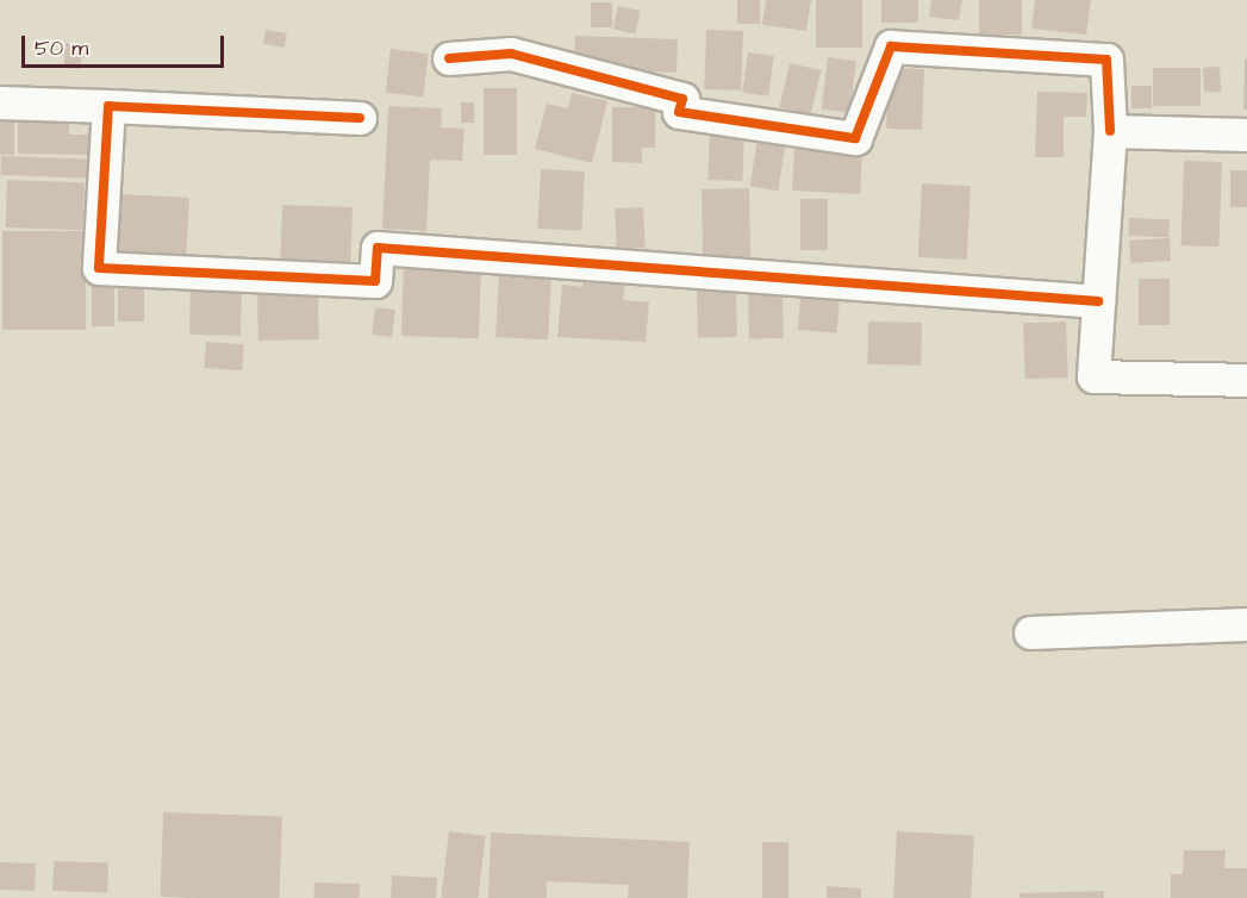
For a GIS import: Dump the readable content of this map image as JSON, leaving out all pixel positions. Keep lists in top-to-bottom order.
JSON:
{
  "scale_bar": "50 m"
}
